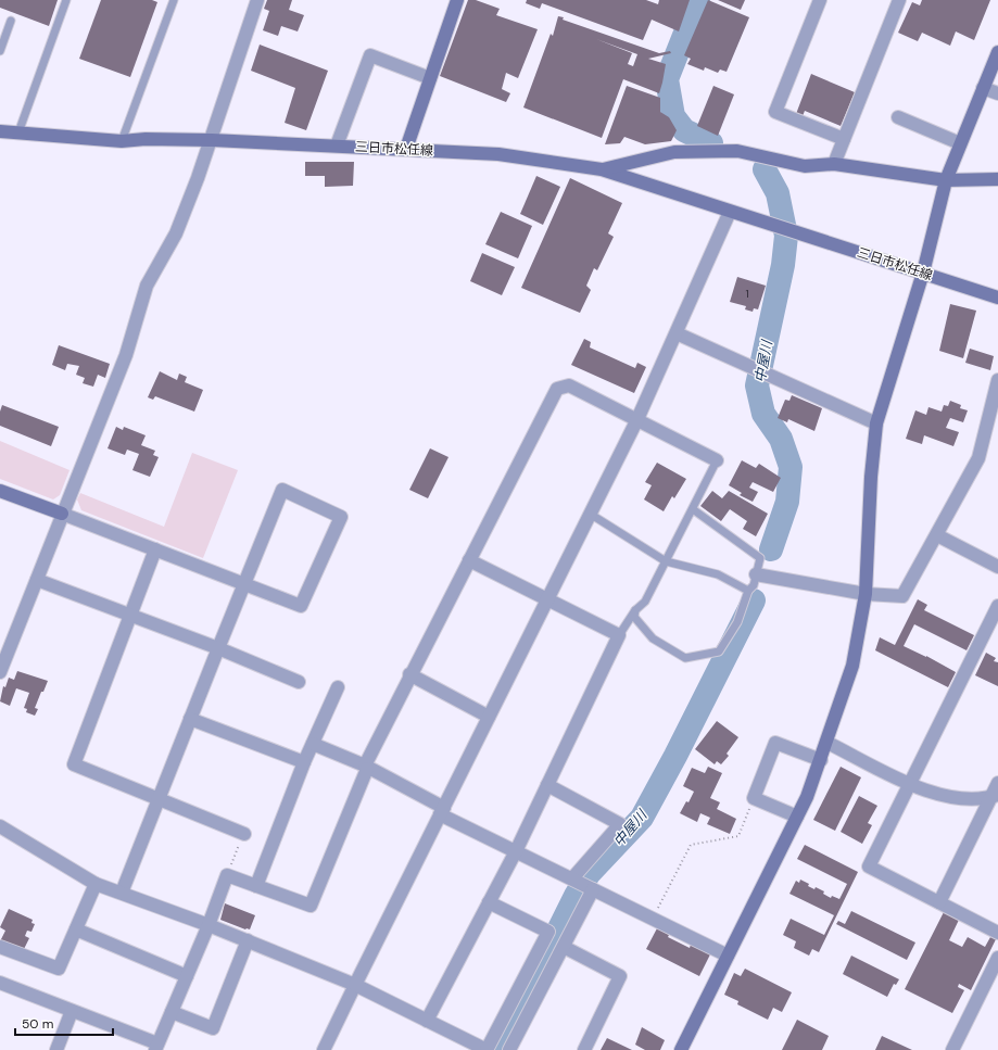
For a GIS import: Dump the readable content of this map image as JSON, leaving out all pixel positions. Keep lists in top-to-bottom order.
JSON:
{
  "streets": {
    "street": ["三日市松任線"]
  },
  "water": ["中屋川"],
  "house_numbers": ["1"],
  "scale_bar": "50 m"
}
